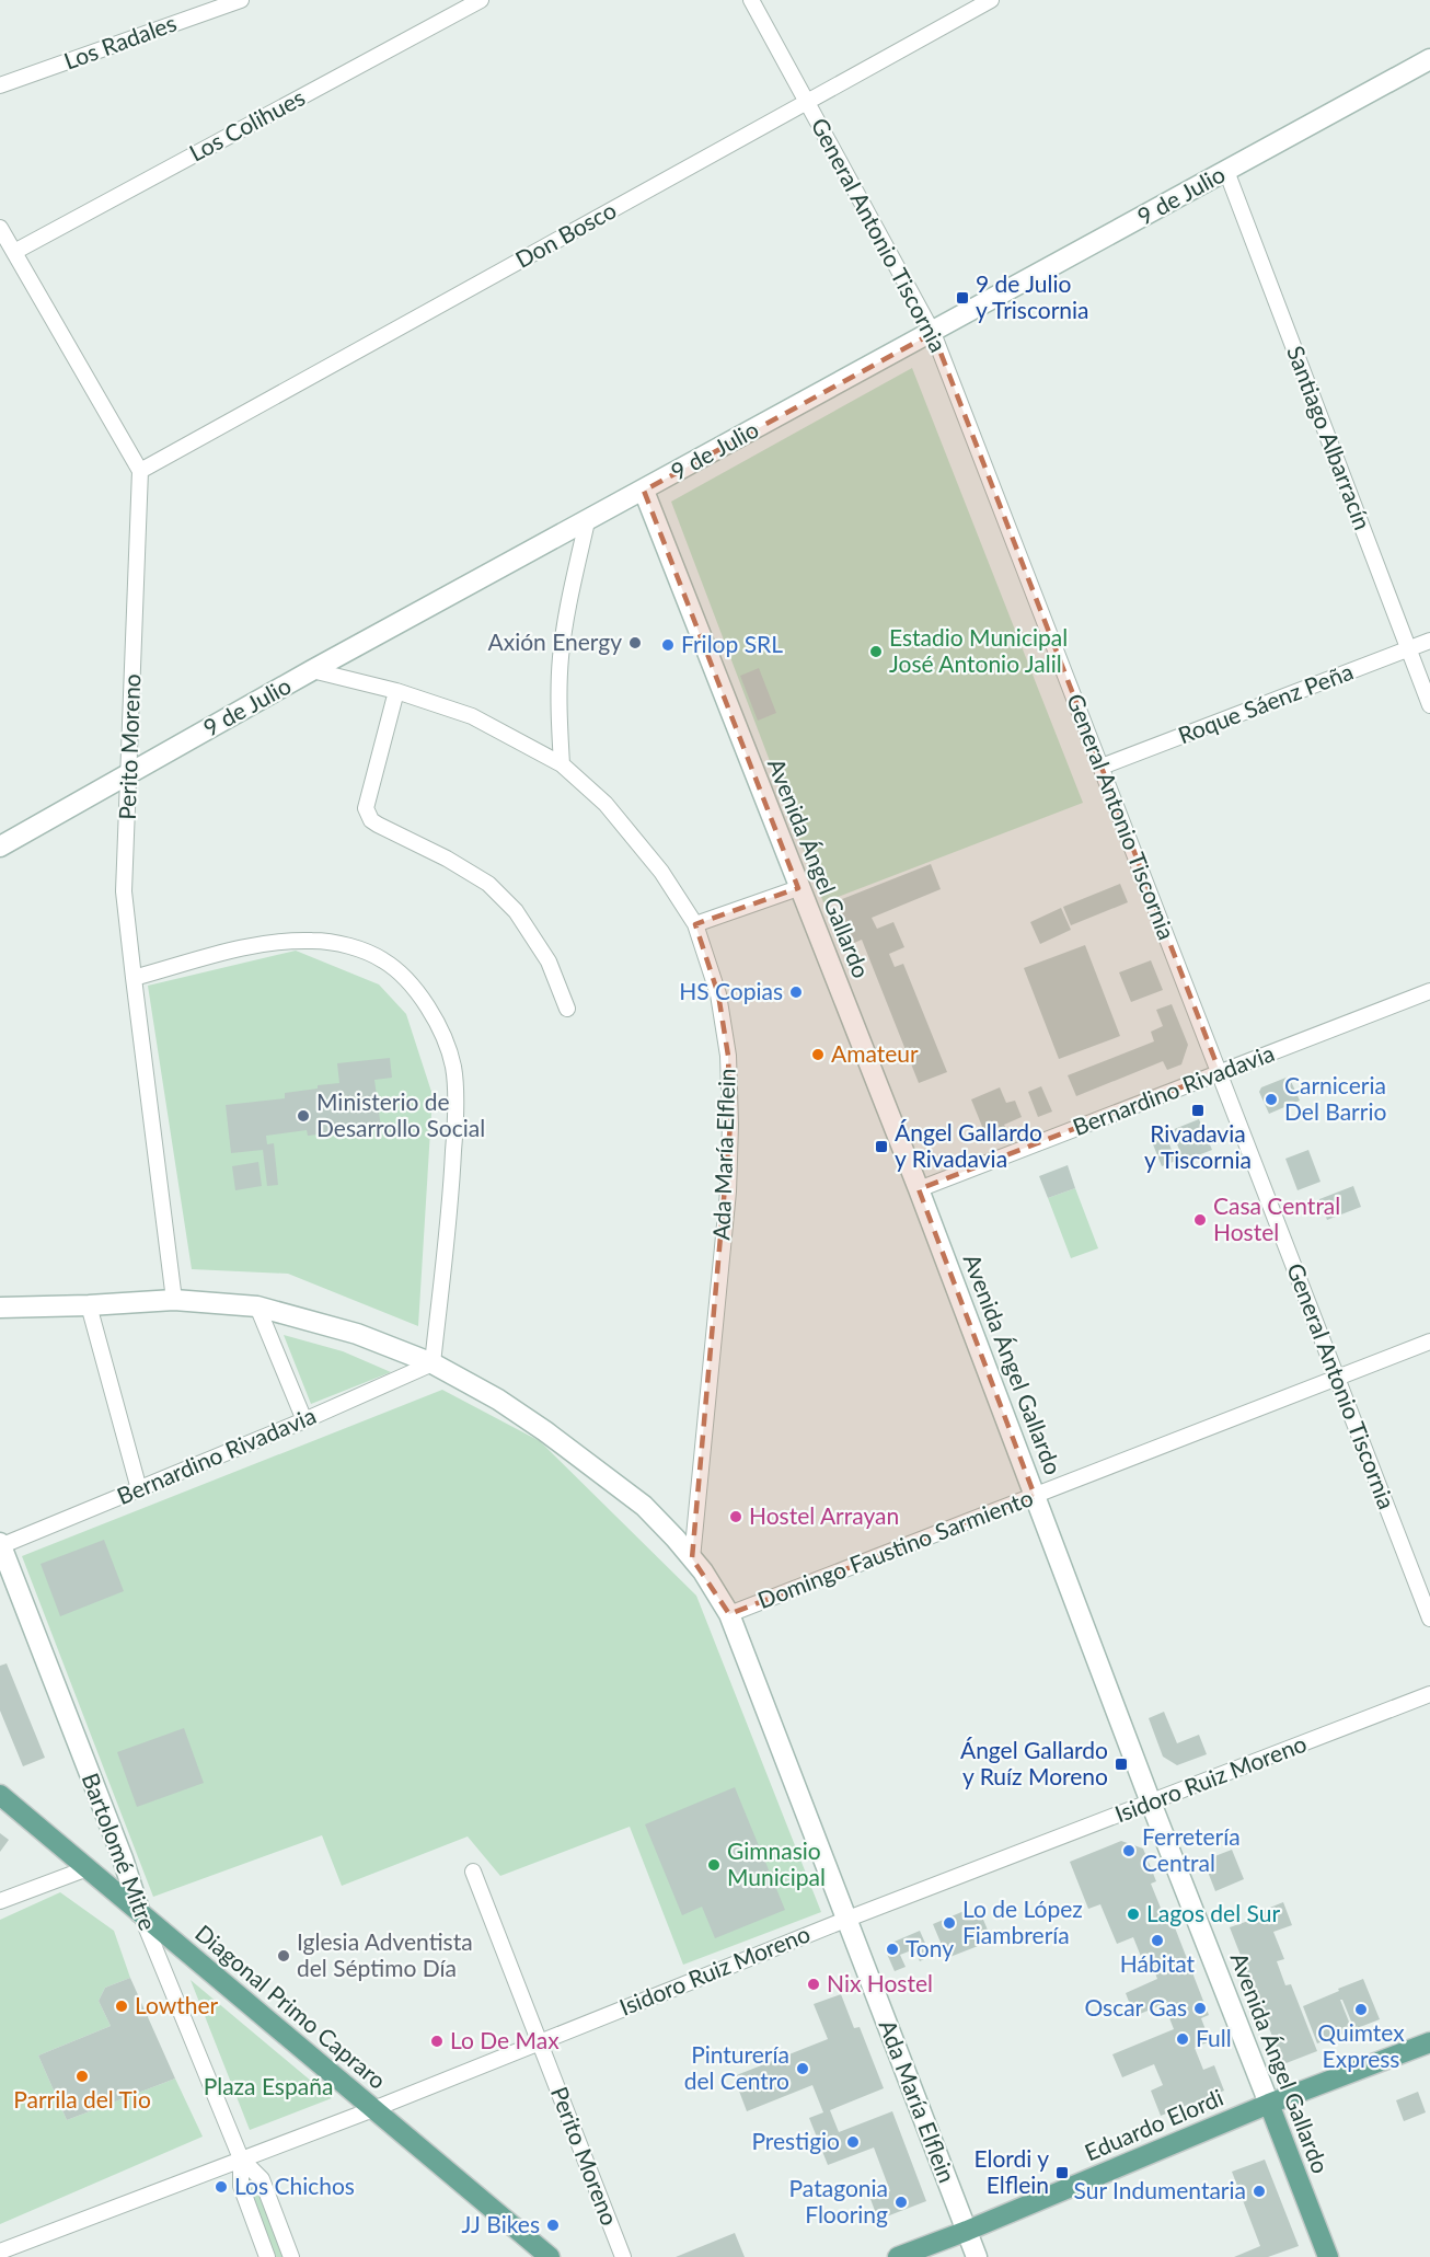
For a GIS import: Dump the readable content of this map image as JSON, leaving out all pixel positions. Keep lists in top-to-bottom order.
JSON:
{
  "streets": {
    "main road": ["Avenida Ángel Gallardo", "Diagonal Primo Capraro", "Eduardo Elordi"],
    "street": [
      "Los Radales",
      "Los Colihues",
      "9 de Julio",
      "Don Bosco",
      "General Antonio Tiscornia",
      "Santiago Albarracín",
      "Roque Sáenz Peña",
      "Perito Moreno",
      "Bernardino Rivadavia",
      "Ada María Elflein",
      "Domingo Faustino Sarmiento",
      "Isidoro Ruiz Moreno",
      "Bartolomé Mitre"
    ]
  },
  "crossings": [
    ["9 de Julio", "General Antonio Tiscornia"],
    ["9 de Julio", "Santiago Albarracín"],
    ["9 de Julio", "Perito Moreno"],
    ["9 de Julio", "Avenida Ángel Gallardo"],
    ["9 de Julio", "Ada María Elflein"],
    ["Don Bosco", "General Antonio Tiscornia"],
    ["Don Bosco", "Perito Moreno"],
    ["General Antonio Tiscornia", "Roque Sáenz Peña"],
    ["General Antonio Tiscornia", "Bernardino Rivadavia"],
    ["General Antonio Tiscornia", "Domingo Faustino Sarmiento"],
    ["Santiago Albarracín", "Roque Sáenz Peña"],
    ["Perito Moreno", "Ada María Elflein"],
    ["Perito Moreno", "Isidoro Ruiz Moreno"],
    ["Avenida Ángel Gallardo", "Bernardino Rivadavia"],
    ["Avenida Ángel Gallardo", "Domingo Faustino Sarmiento"],
    ["Avenida Ángel Gallardo", "Isidoro Ruiz Moreno"],
    ["Avenida Ángel Gallardo", "Eduardo Elordi"],
    ["Bernardino Rivadavia", "Ada María Elflein"],
    ["Bernardino Rivadavia", "Bartolomé Mitre"],
    ["Ada María Elflein", "Domingo Faustino Sarmiento"],
    ["Ada María Elflein", "Isidoro Ruiz Moreno"],
    ["Ada María Elflein", "Eduardo Elordi"],
    ["Isidoro Ruiz Moreno", "Bartolomé Mitre"],
    ["Isidoro Ruiz Moreno", "Diagonal Primo Capraro"],
    ["Bartolomé Mitre", "Diagonal Primo Capraro"]
  ],
  "parks": ["Plaza España"],
  "places": {
    "transit": [
      "9 de Julio y Triscornia",
      "Rivadavia y Tiscornia",
      "Ángel Gallardo y Rivadavia",
      "Ángel Gallardo y Ruíz Moreno",
      "Elordi y Elflein"
    ],
    "other": [
      "Axión Energy",
      "Frilop SRL",
      "Estadio Municipal José Antonio Jalil",
      "HS Copias",
      "Amateur",
      "Carniceria Del Barrio",
      "Ministerio de Desarrollo Social",
      "Casa Central Hostel",
      "Hostel Arrayan",
      "Ferretería Central",
      "Gimnasio Municipal",
      "Lagos del Sur",
      "Lo de López Fiambrería",
      "Hábitat",
      "Tony",
      "Iglesia Adventista del Séptimo Día",
      "Nix Hostel",
      "Lowther",
      "Oscar Gas",
      "Quimtex Express",
      "Full",
      "Lo De Max",
      "Pinturería del Centro",
      "Parrila del Tio",
      "Prestigio",
      "Los Chichos",
      "Sur Indumentaria",
      "Patagonia Flooring",
      "JJ Bikes"
    ]
  }
}
